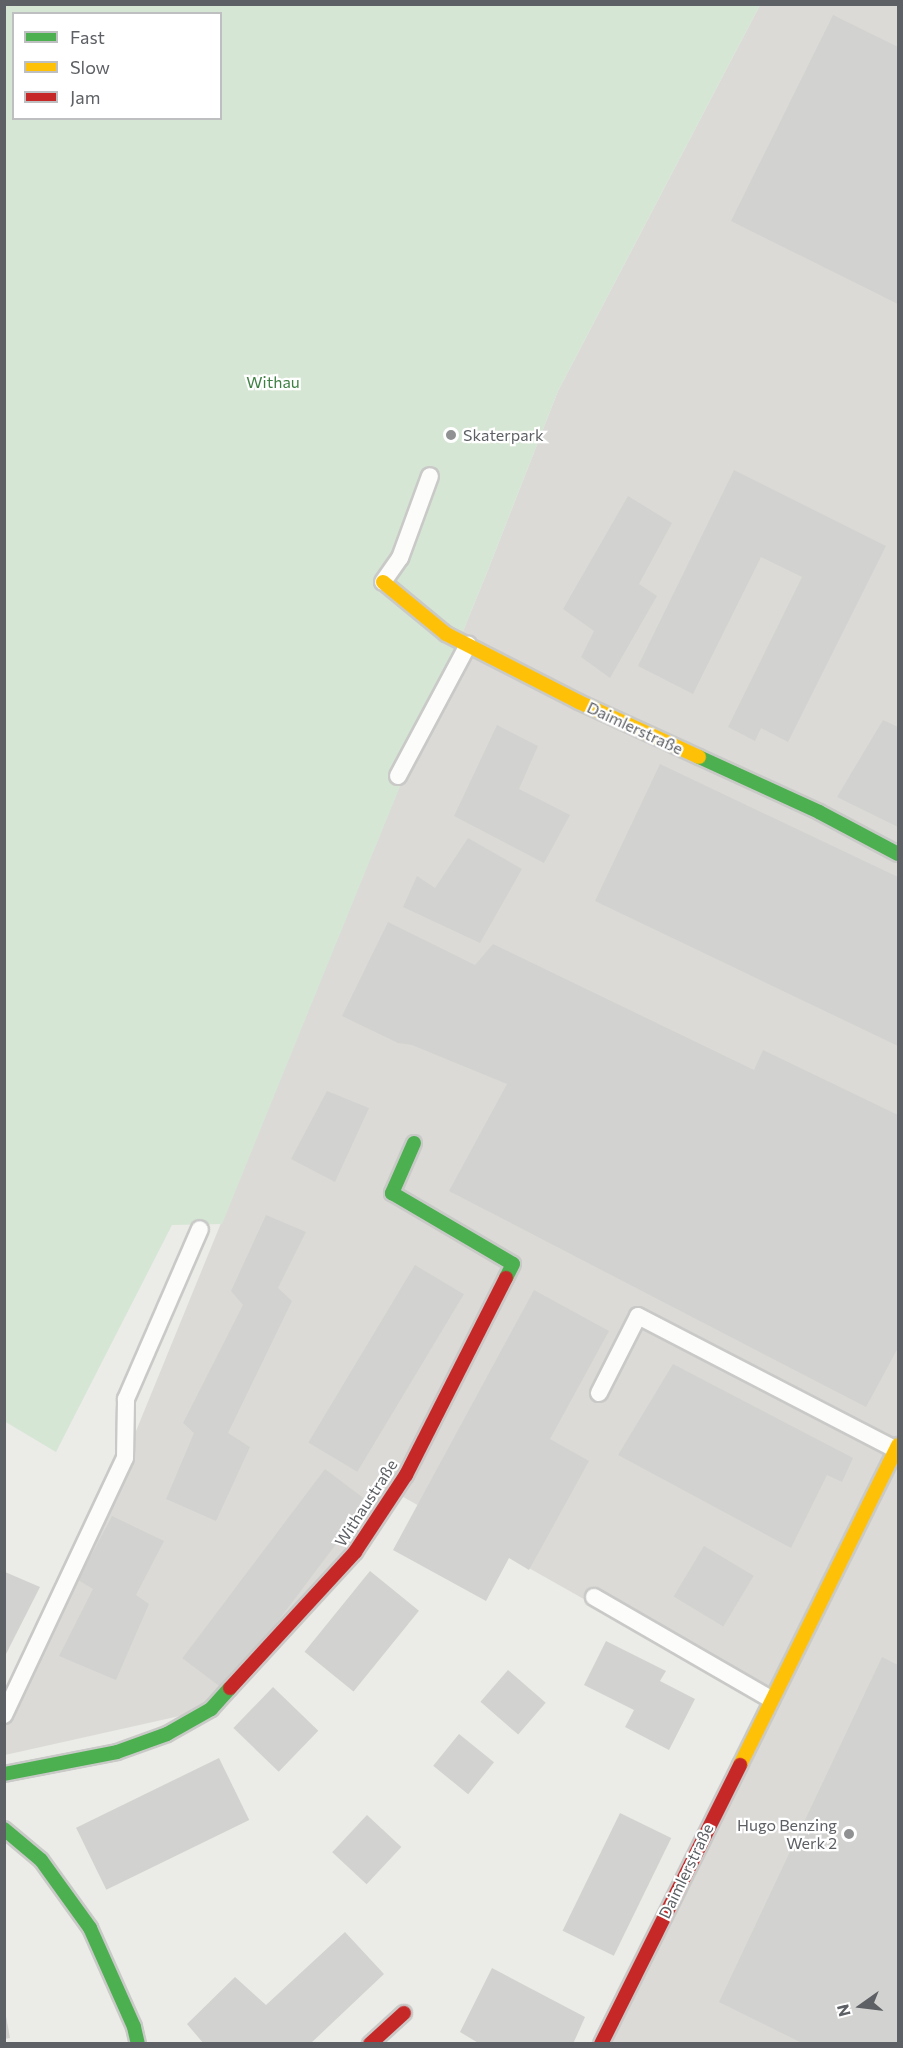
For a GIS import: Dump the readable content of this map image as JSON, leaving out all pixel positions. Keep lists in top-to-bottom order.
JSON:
{
  "streets": {
    "street": ["Daimlerstraße", "Withaustraße"]
  },
  "parks": ["Withau"],
  "places": ["Skaterpark", "Hugo Benzing Werk 2"],
  "legend": ["Fast", "Slow", "Jam"],
  "north": "left"
}
